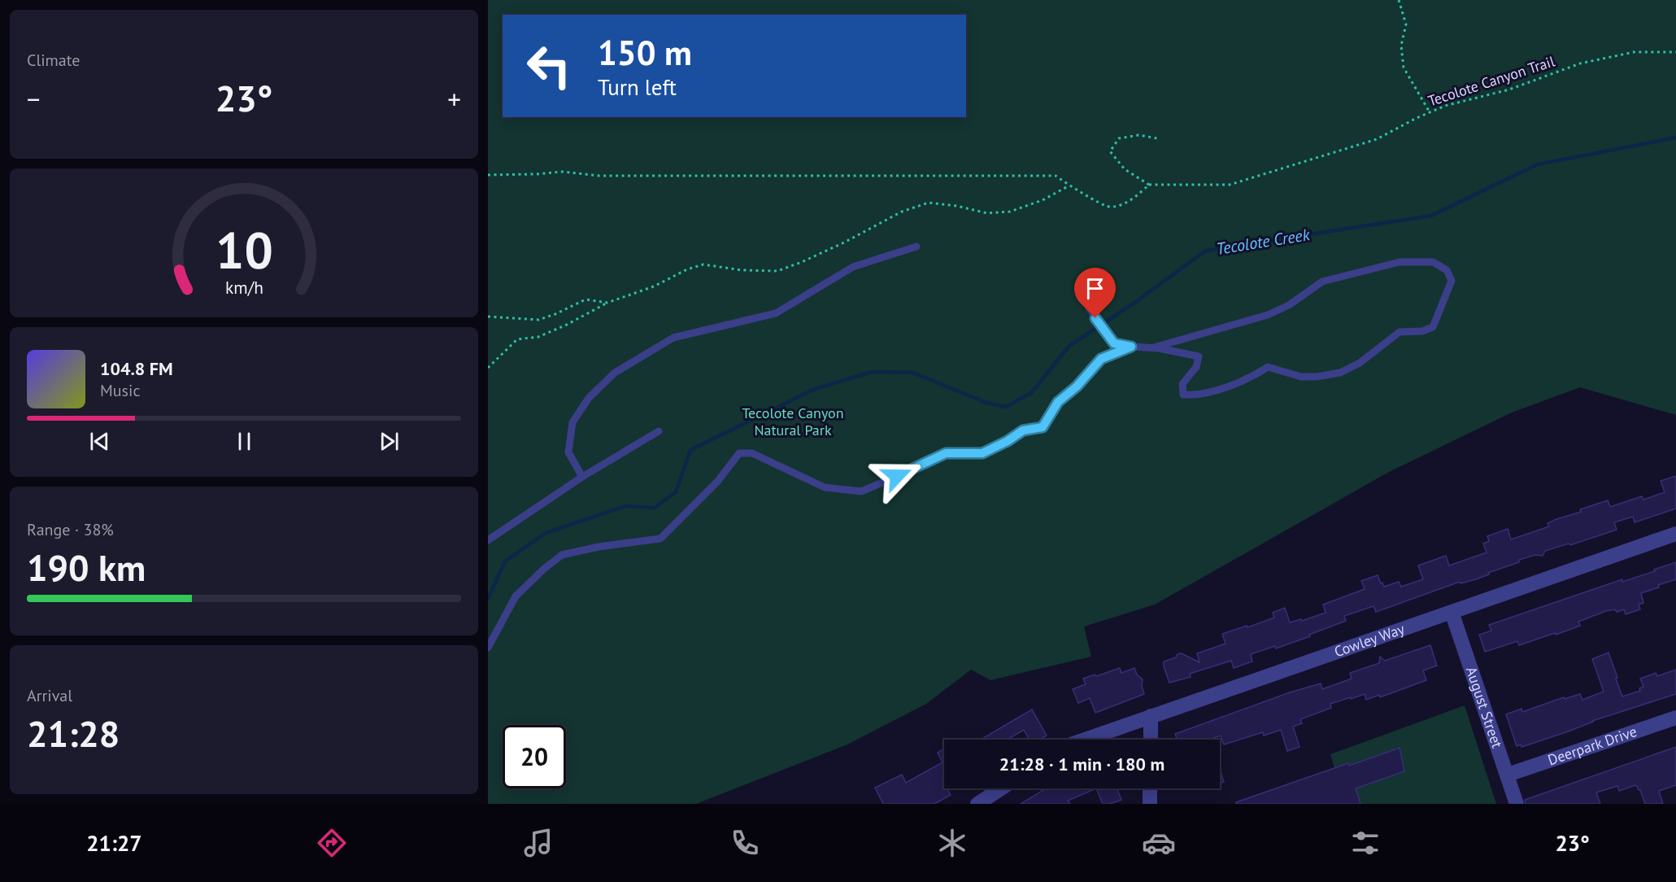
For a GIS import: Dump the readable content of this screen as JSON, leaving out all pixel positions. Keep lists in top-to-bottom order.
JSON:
{
  "streets": {
    "street": ["Cowley Way", "August Street", "Deerpark Drive"],
    "path": ["Tecolote Canyon Trail"]
  },
  "crossings": [
    ["Cowley Way", "August Street"],
    ["August Street", "Deerpark Drive"]
  ],
  "water": ["Tecolote Creek"],
  "parks": ["Tecolote Canyon Natural Park"],
  "page": {
    "tile": [
      "Climate",
      ["Range · 38%", "190 km"],
      ["Arrival", "21:28"]
    ],
    "turn": ["150 m", "Turn left"],
    "heat": ["−", "23°", "+"],
    "song": ["104.8 FM", "Music"],
    "limit": "20",
    "trip": "21:28 · 1 min · 180 m",
    "tabs": ["21:27", "23°"],
    "gauge": ["10", "km/h"]
  }
}
